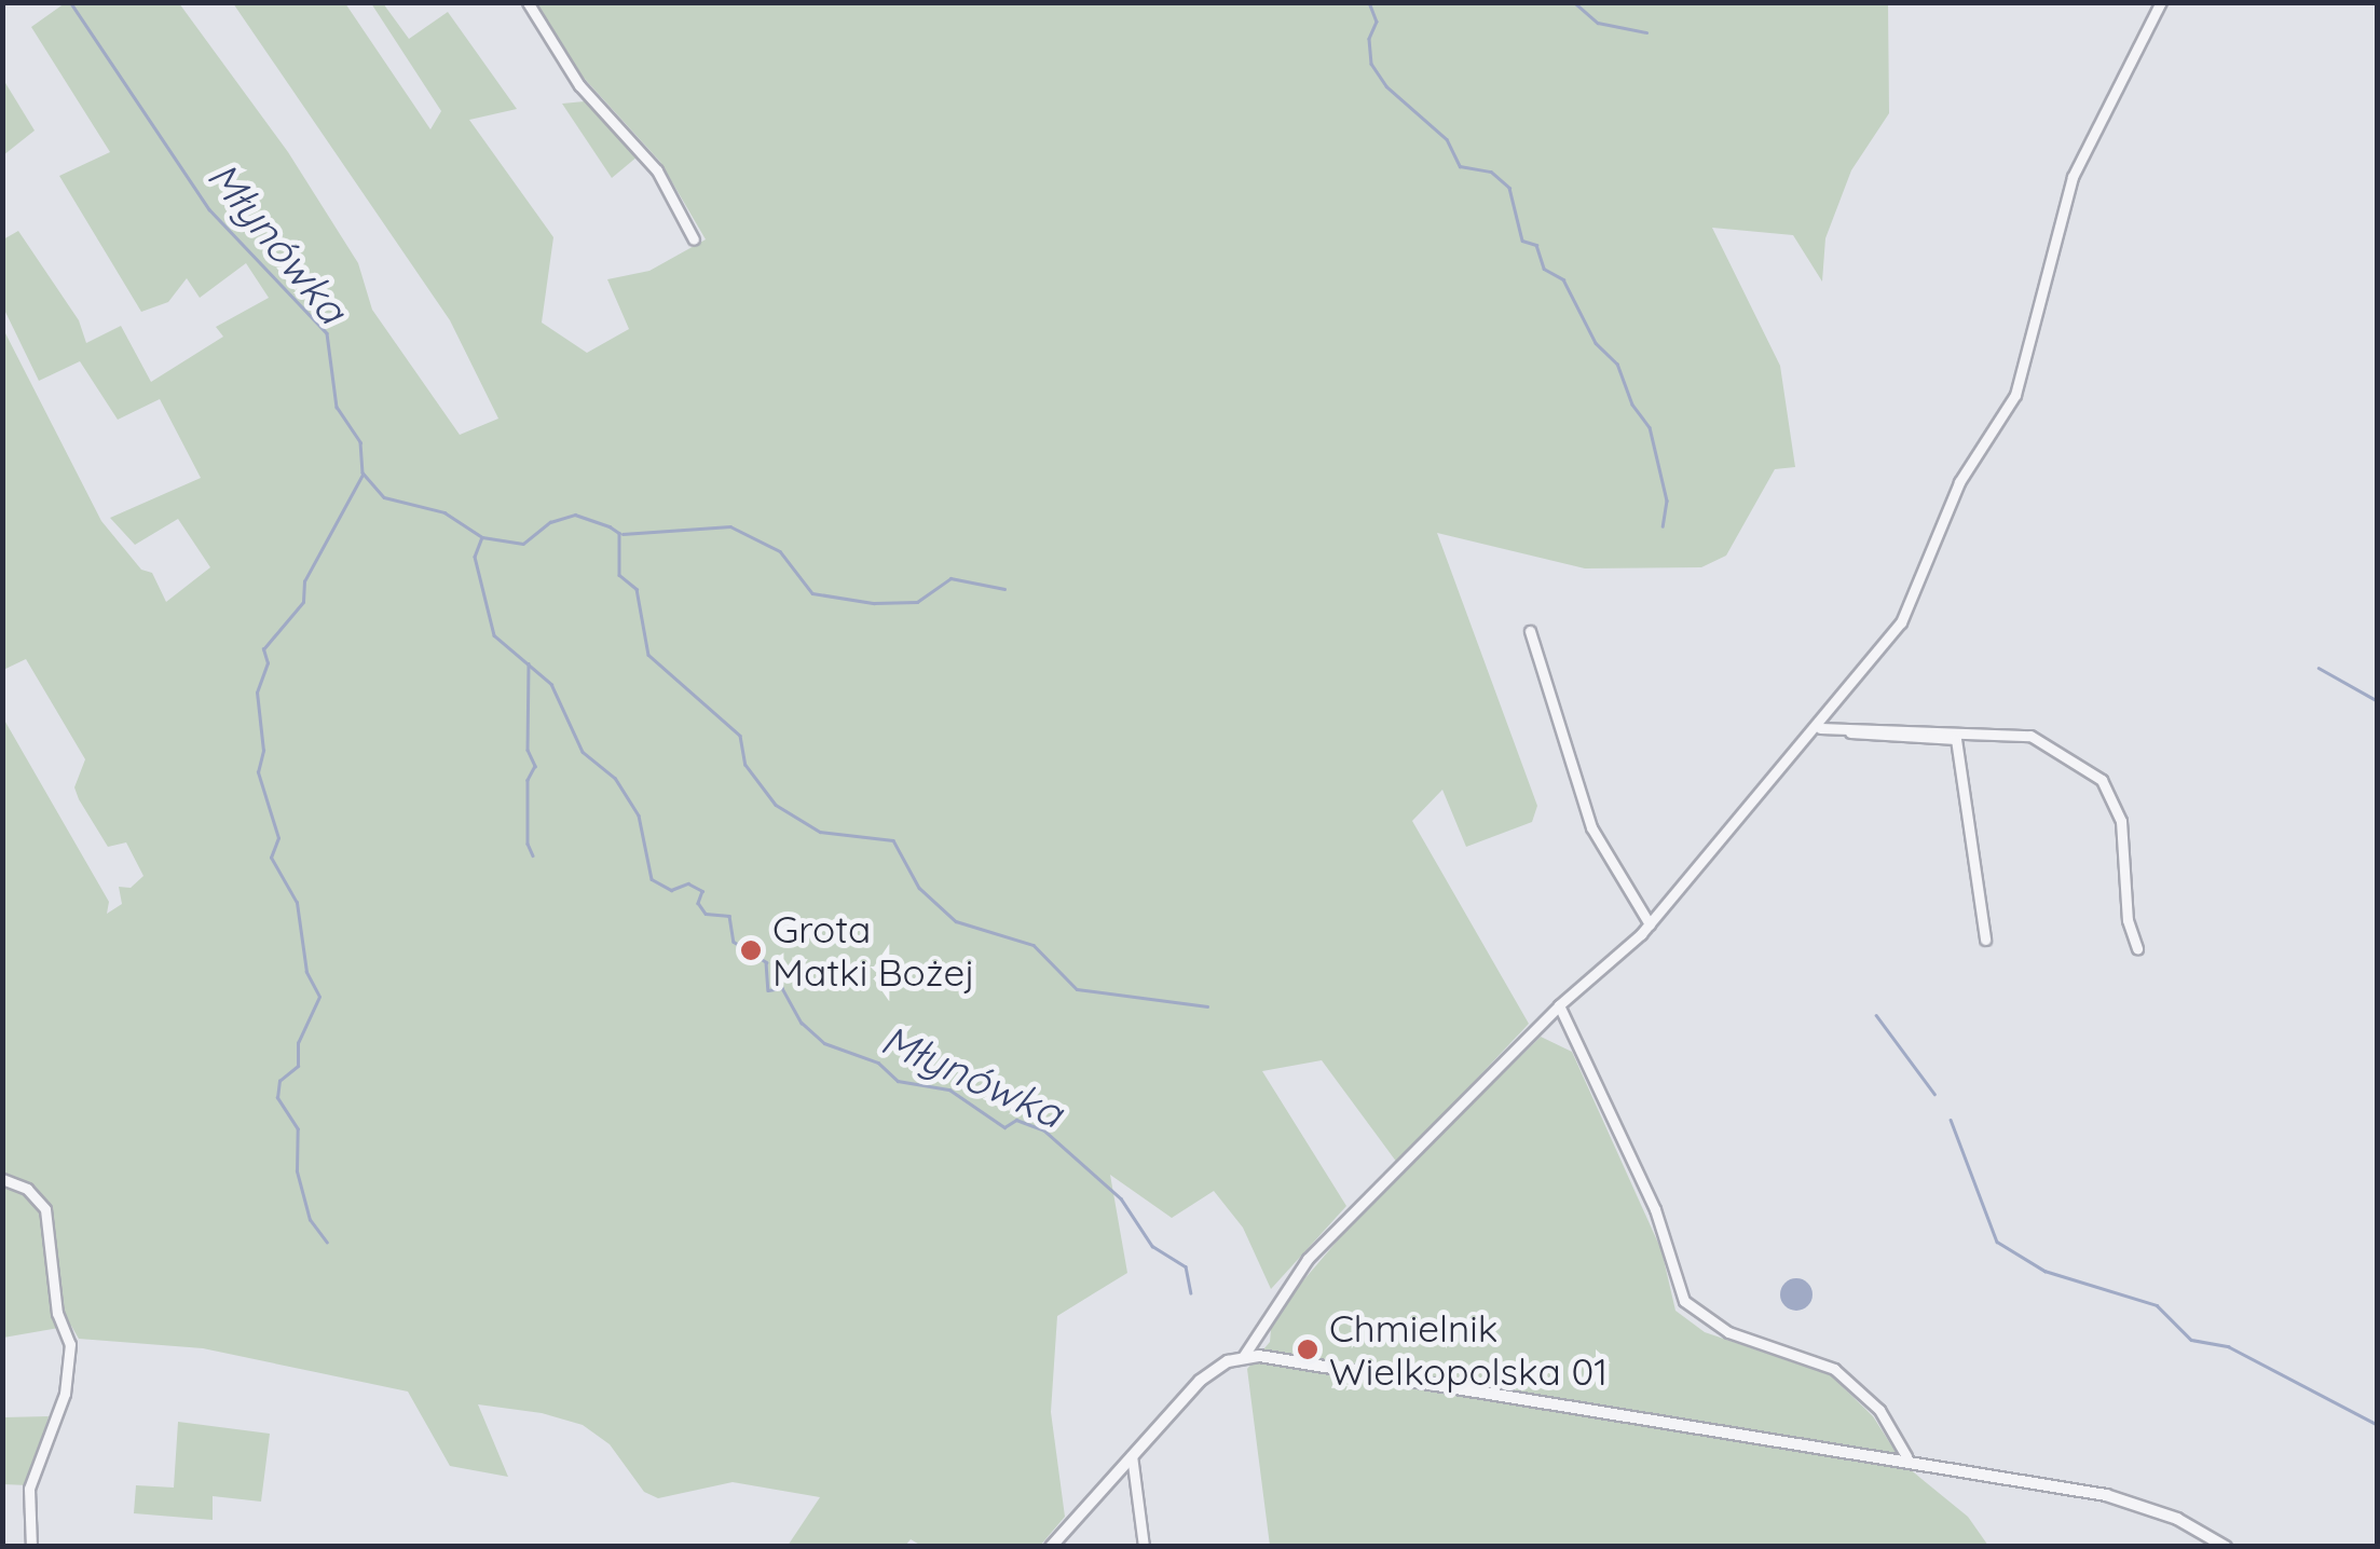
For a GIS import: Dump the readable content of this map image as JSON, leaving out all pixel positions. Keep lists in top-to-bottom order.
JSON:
{
  "water": ["Młynówka"],
  "places": ["Grota Matki Bożej", "Chmielnik Wielkopolska 01"]
}
